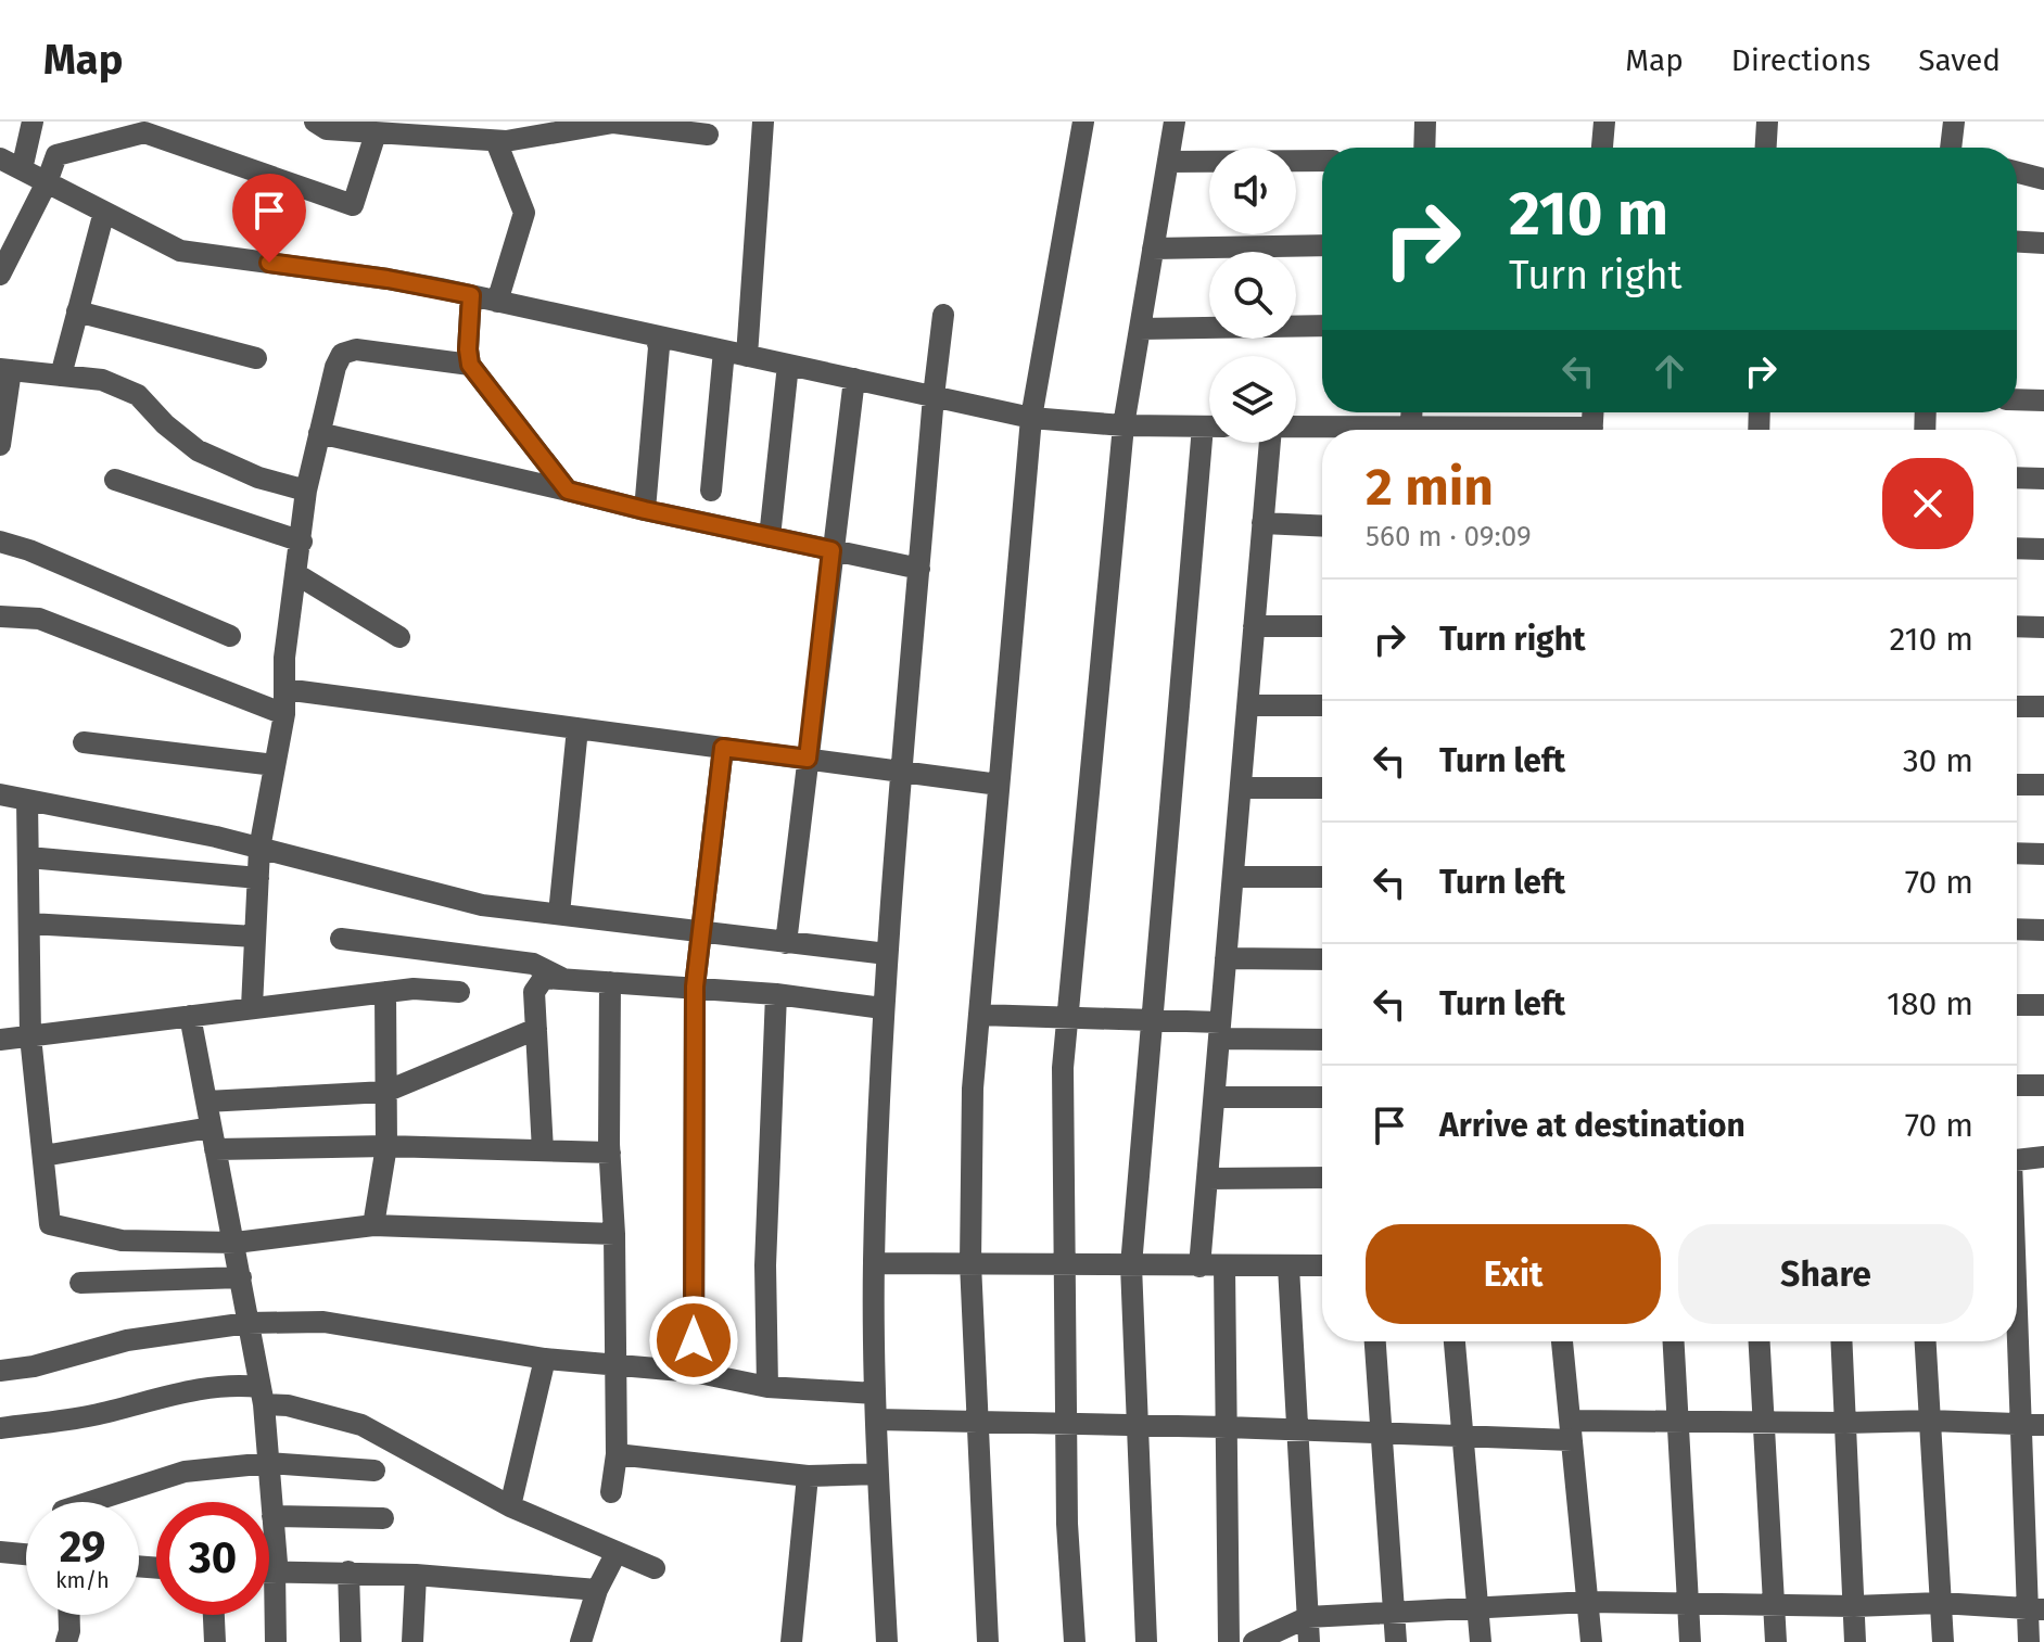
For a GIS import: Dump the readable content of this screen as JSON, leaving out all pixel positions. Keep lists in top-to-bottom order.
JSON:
{
  "page": {
    "header": "Map",
    "nav": ["Map", "Directions", "Saved"],
    "turn": ["210 m", "Turn right"],
    "heading": ["2 min", "560 m · 09:09"],
    "list": [
      {
        "name": "Turn right",
        "value": "210 m"
      },
      {
        "name": "Turn left",
        "value": "30 m"
      },
      {
        "name": "Turn left",
        "value": "70 m"
      },
      {
        "name": "Turn left",
        "value": "180 m"
      },
      {
        "name": "Arrive at destination",
        "value": "70 m"
      }
    ],
    "buttons": ["Exit", "Share"],
    "speed": "29 km/h",
    "limit": "30"
  }
}
